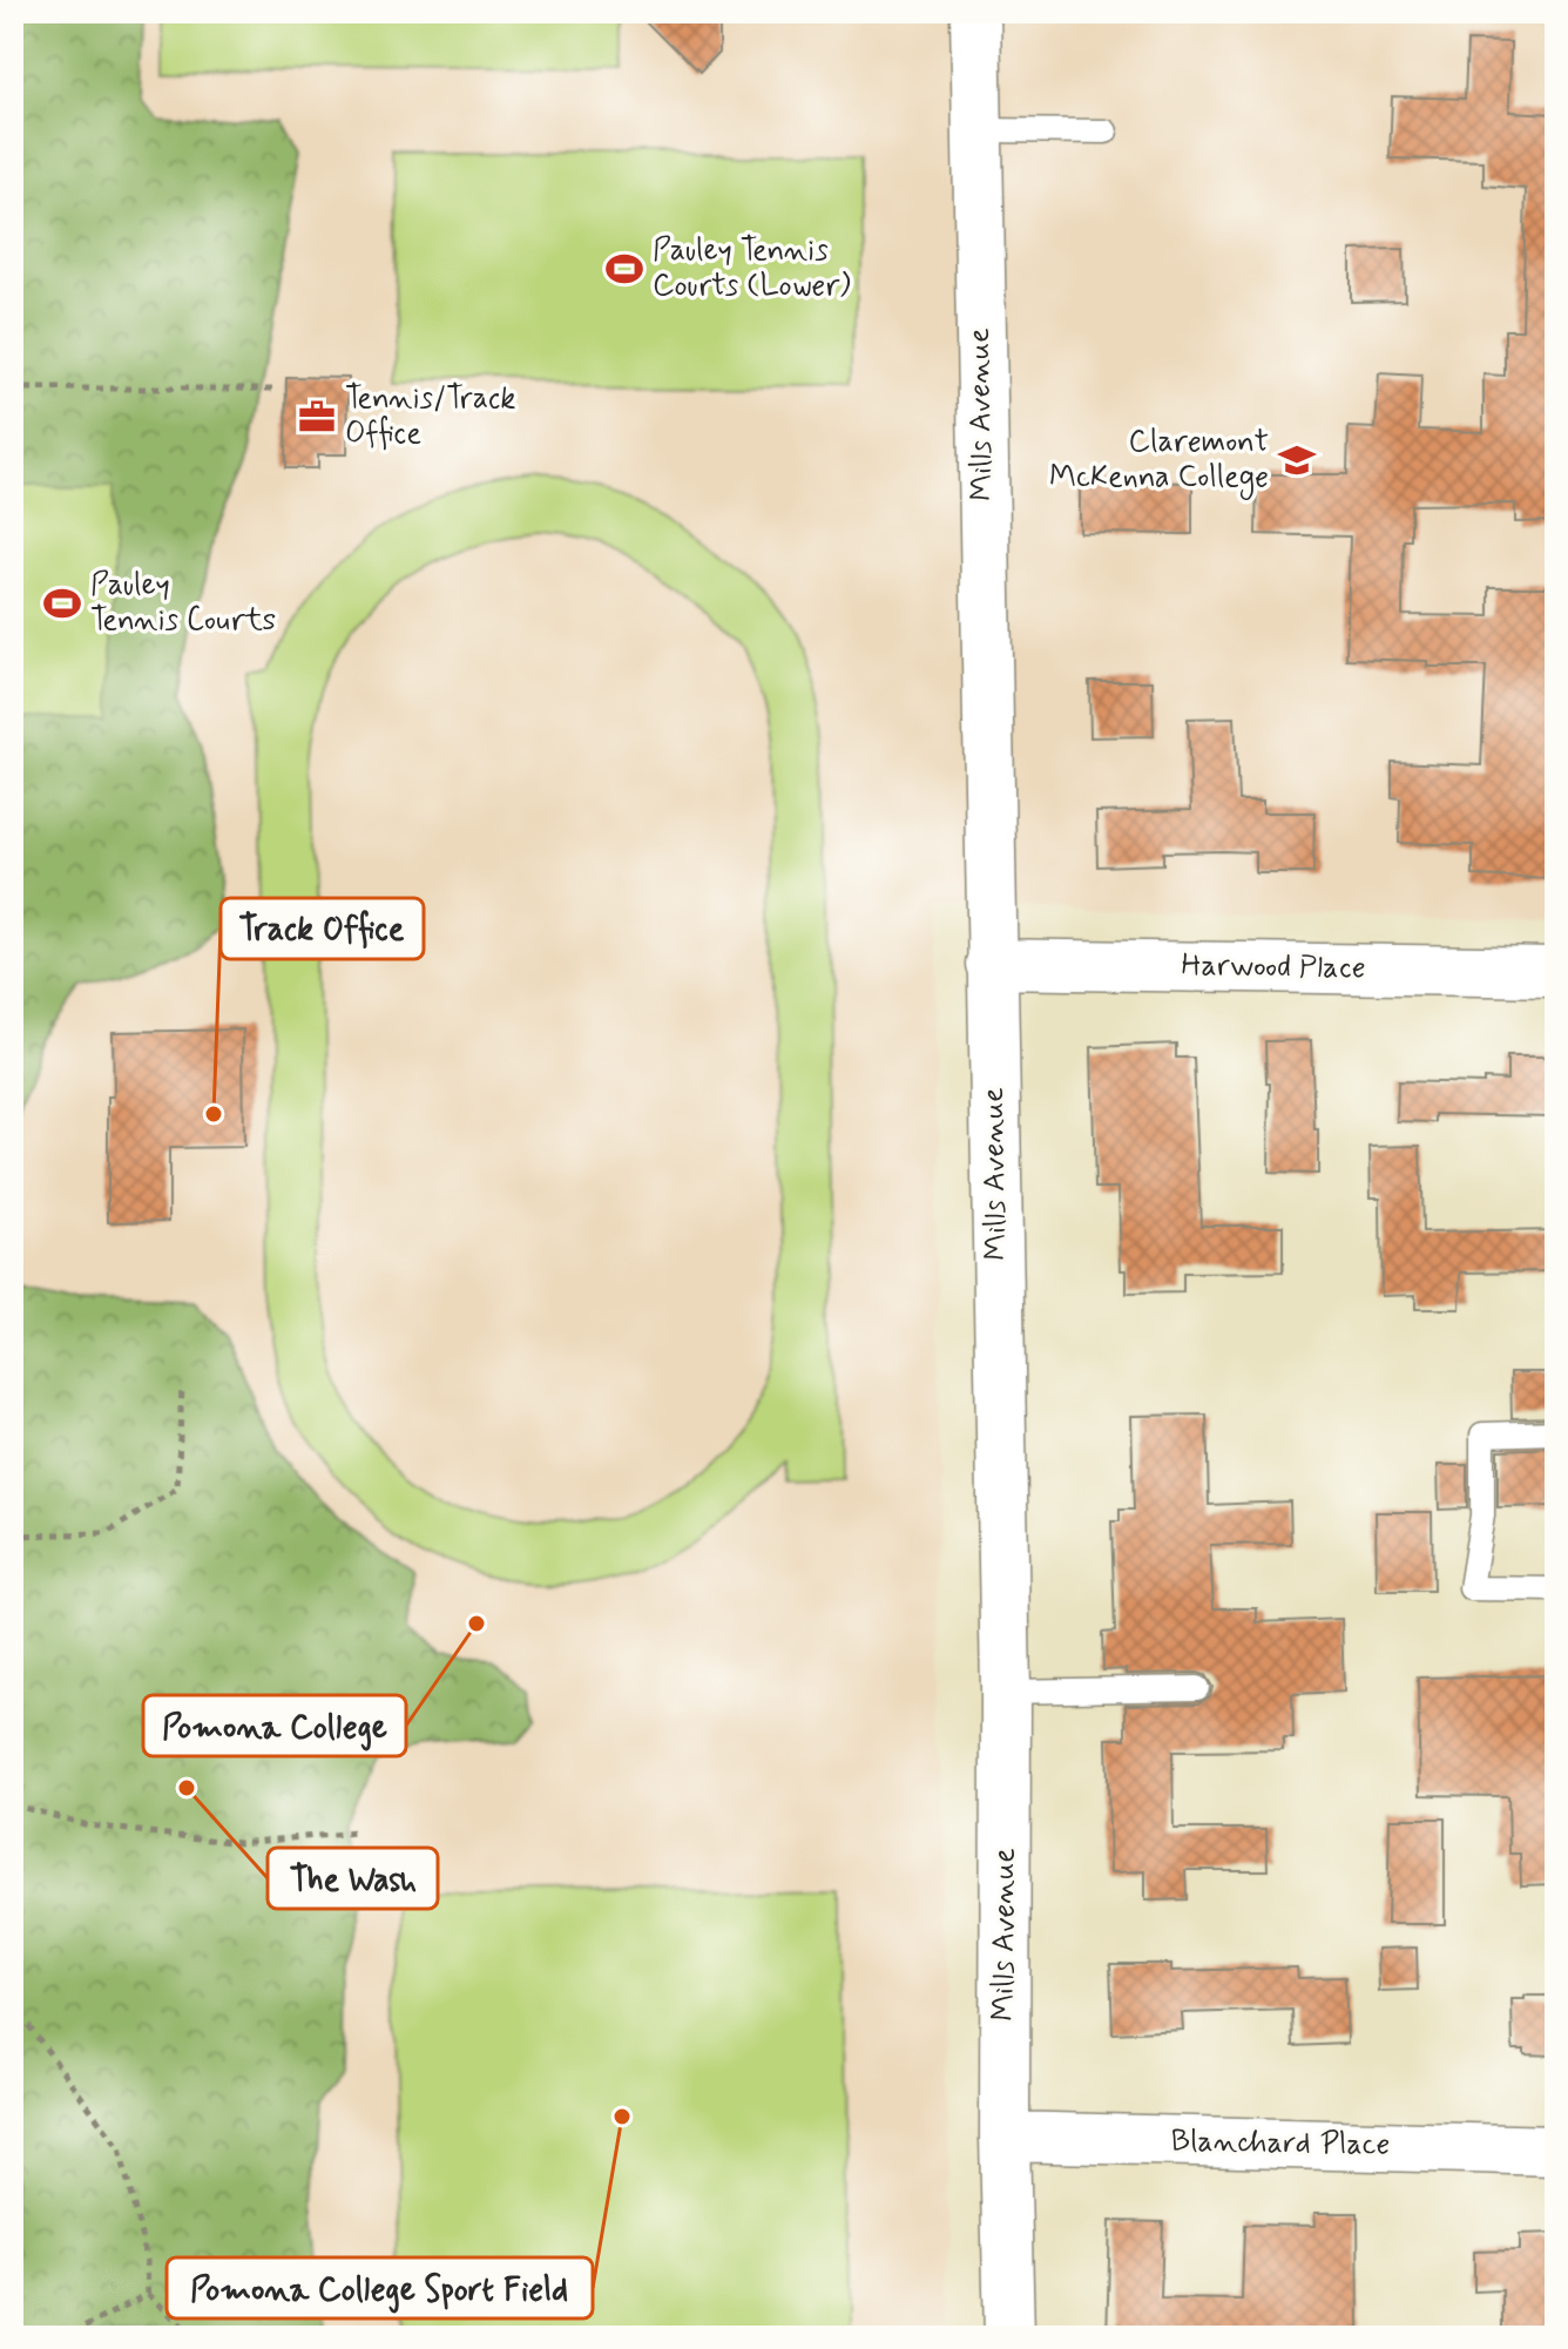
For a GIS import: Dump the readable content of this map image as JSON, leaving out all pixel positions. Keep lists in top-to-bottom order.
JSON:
{
  "streets": {
    "street": ["Mills Avenue", "Harwood Place", "Blanchard Place"]
  },
  "crossings": [
    ["Mills Avenue", "Harwood Place"],
    ["Mills Avenue", "Blanchard Place"]
  ],
  "places": {
    "sports": ["Pauley Tennis Courts (Lower)", "Pauley Tennis Courts"],
    "office": ["Tennis/Track Office"],
    "school or university": ["Claremont McKenna College"],
    "other": [
      "Track Office",
      "Pomona College",
      "The Wash",
      "Pomona College Sport Field"
    ]
  }
}
